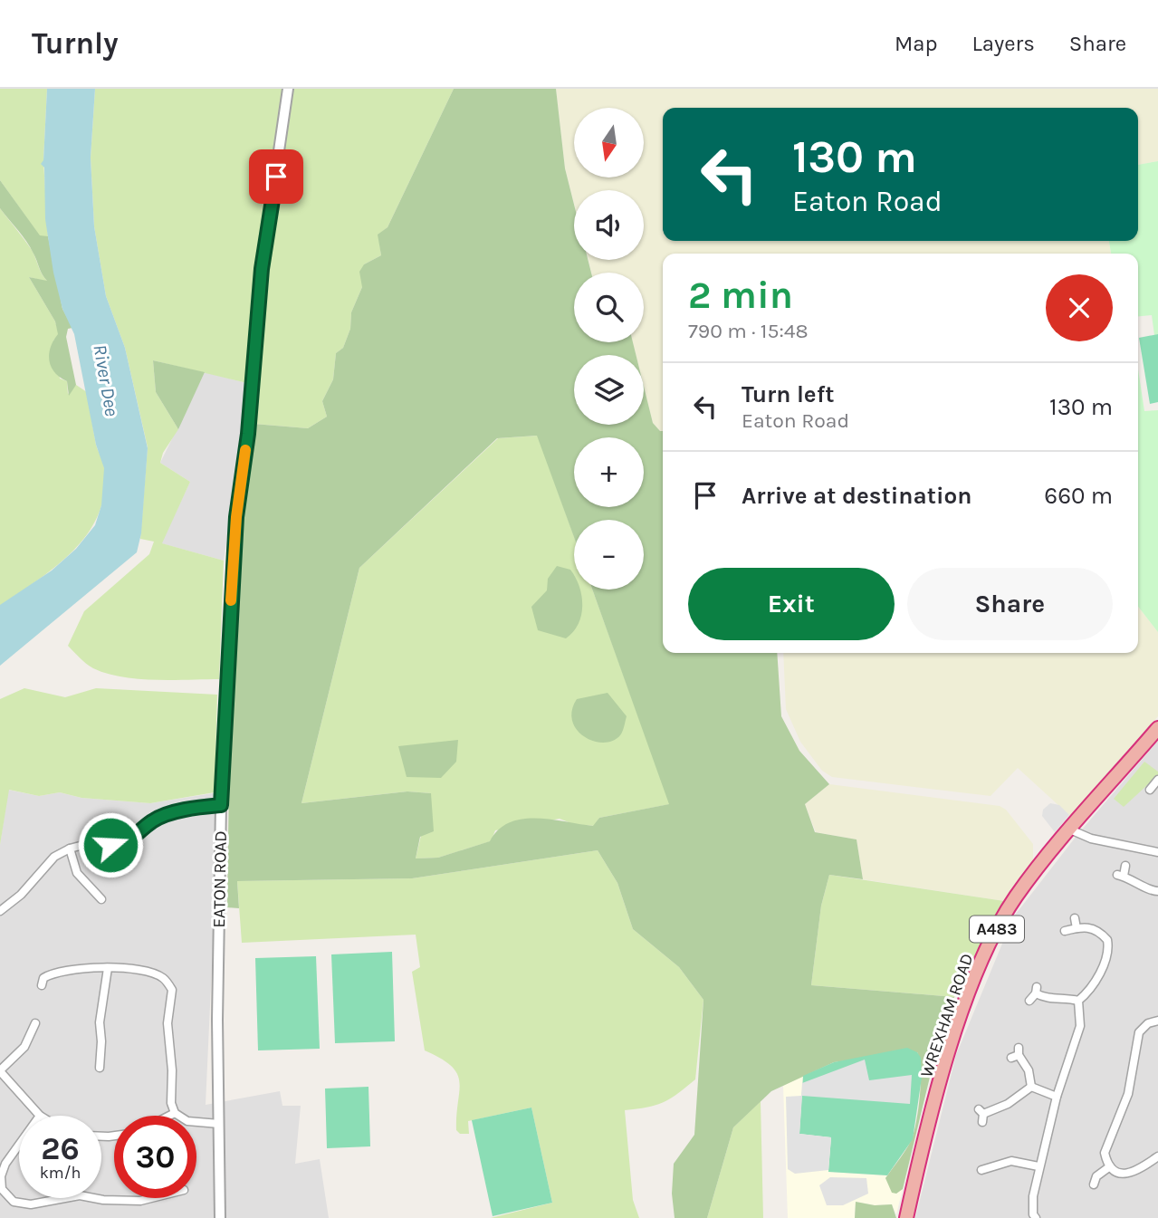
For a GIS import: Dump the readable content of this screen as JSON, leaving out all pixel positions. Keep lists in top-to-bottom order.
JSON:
{
  "streets": {
    "highway": ["A483", "WREXHAM ROAD"],
    "street": ["EATON ROAD"]
  },
  "water": ["River Dee"],
  "north": "bottom",
  "page": {
    "header": "Turnly",
    "nav": ["Map", "Layers", "Share"],
    "map_buttons": ["+", "−"],
    "turn": ["130 m", "Eaton Road"],
    "heading": ["2 min", "790 m · 15:48"],
    "list": [
      {
        "name": "Turn left",
        "note": "Eaton Road",
        "value": "130 m"
      },
      {
        "name": "Arrive at destination",
        "value": "660 m"
      }
    ],
    "buttons": ["Exit", "Share"],
    "speed": "26 km/h",
    "limit": "30"
  }
}
